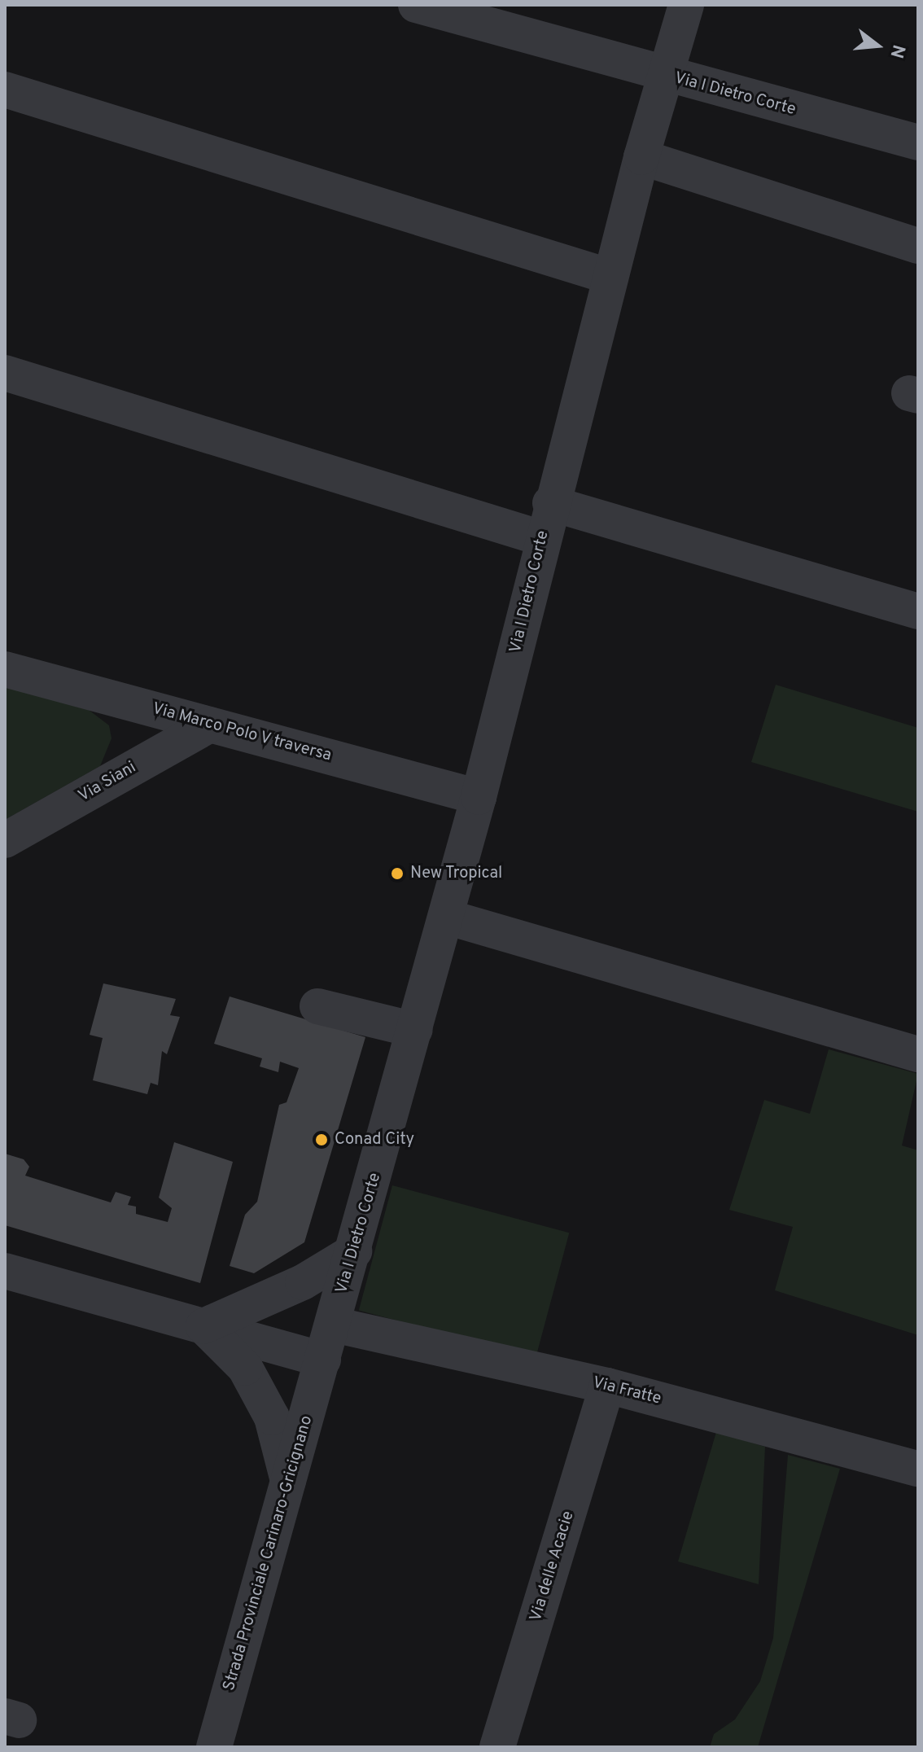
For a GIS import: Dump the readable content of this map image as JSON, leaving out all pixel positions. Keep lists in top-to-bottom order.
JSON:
{
  "streets": {
    "street": [
      "Via I Dietro Corte",
      "Via Marco Polo V traversa",
      "Via Siani",
      "Via Fratte",
      "Strada Provinciale Carinaro-Gricignano",
      "Via delle Acacie"
    ]
  },
  "crossings": [
    ["Via I Dietro Corte", "Via Marco Polo V traversa"],
    ["Via I Dietro Corte", "Via Fratte"],
    ["Via I Dietro Corte", "Strada Provinciale Carinaro-Gricignano"],
    ["Via Marco Polo V traversa", "Via Siani"],
    ["Via Fratte", "Via delle Acacie"]
  ],
  "places": ["New Tropical", "Conad City"],
  "north": "right"
}
